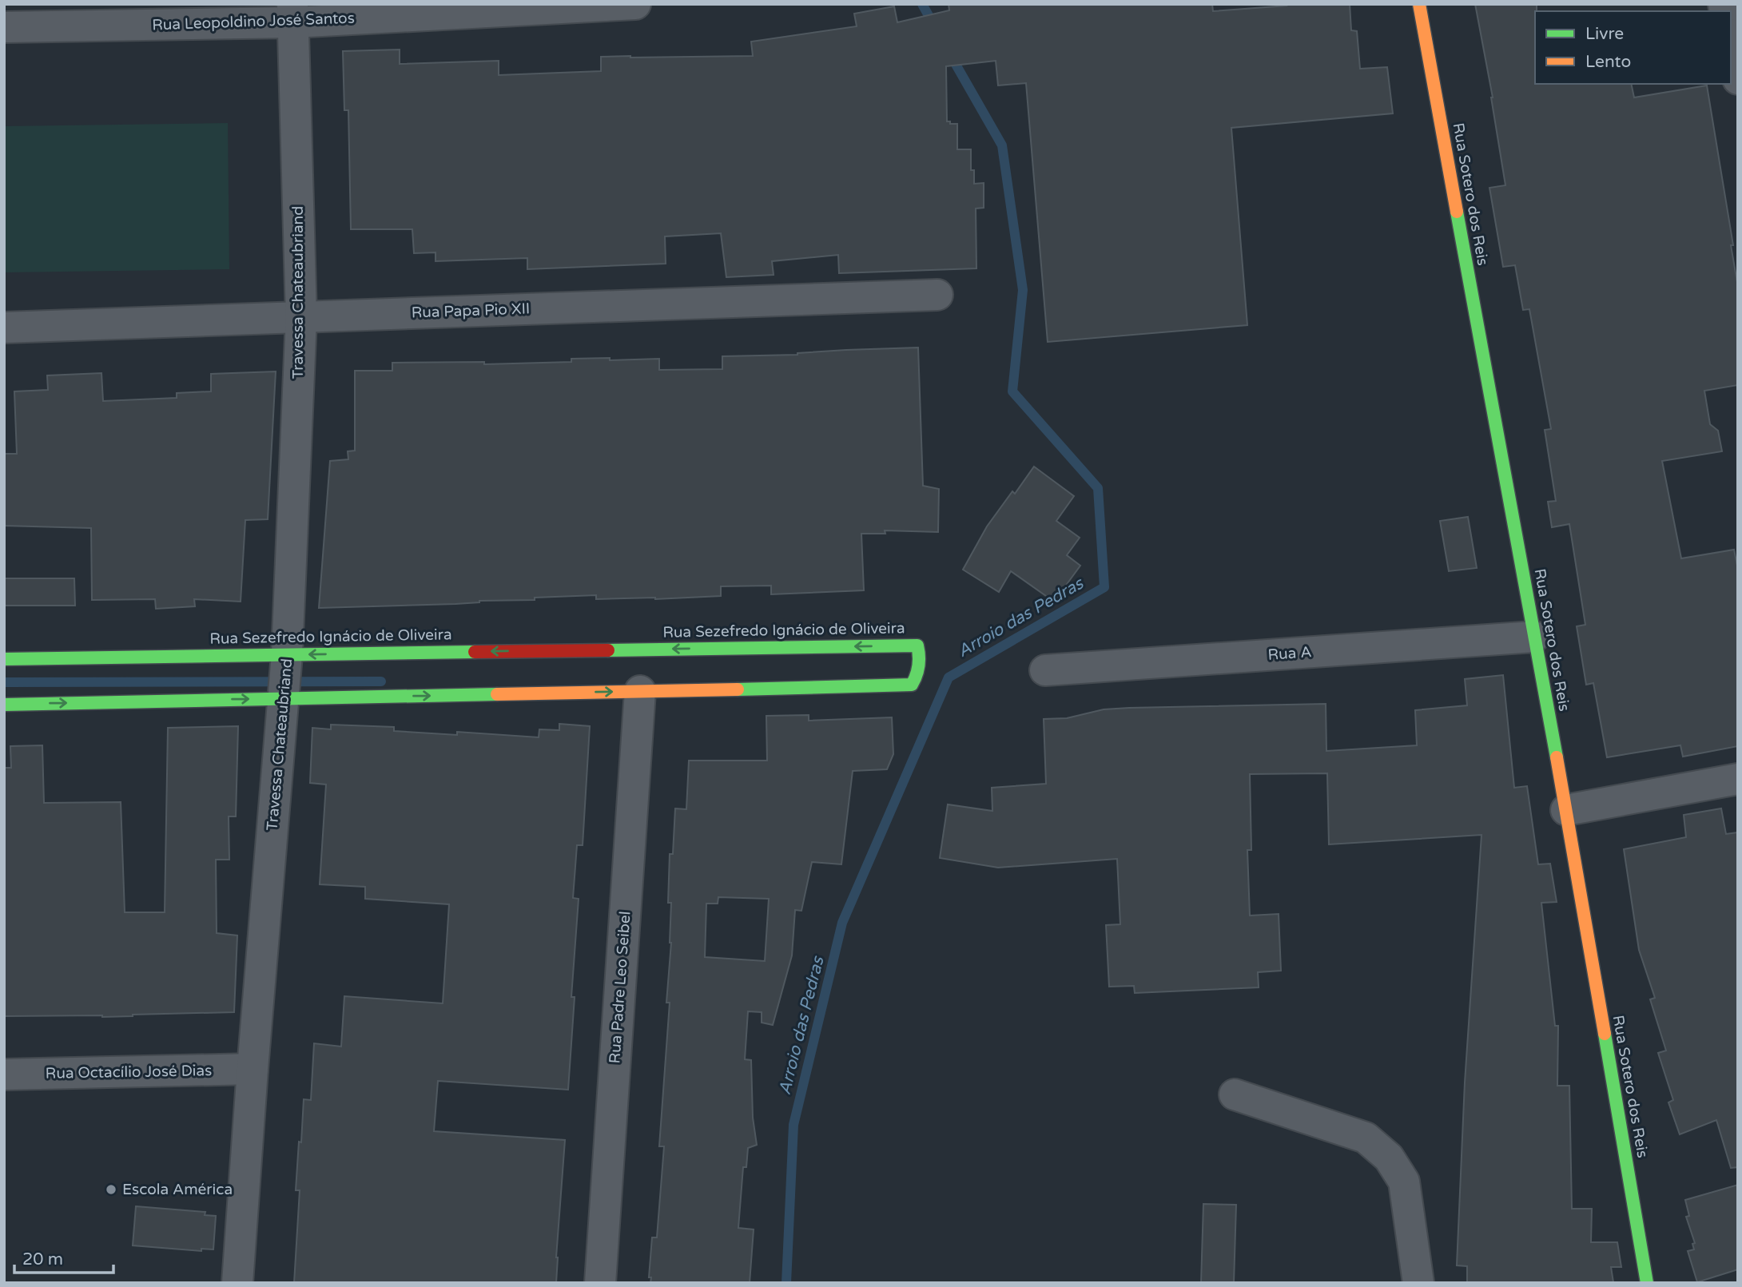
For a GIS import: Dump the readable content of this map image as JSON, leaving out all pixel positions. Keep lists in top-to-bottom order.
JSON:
{
  "streets": {
    "street": [
      "Rua Leopoldino José Santos",
      "Rua Sotero dos Reis",
      "Travessa Chateaubriand",
      "Rua Papa Pio XII",
      "Rua Sezefredo Ignácio de Oliveira",
      "Rua A",
      "Rua Padre Leo Seibel",
      "Rua Octacílio José Dias"
    ]
  },
  "crossings": [
    ["Rua Leopoldino José Santos", "Travessa Chateaubriand"],
    ["Rua Sotero dos Reis", "Rua A"],
    ["Travessa Chateaubriand", "Rua Papa Pio XII"],
    ["Travessa Chateaubriand", "Rua Sezefredo Ignácio de Oliveira"],
    ["Travessa Chateaubriand", "Rua Octacílio José Dias"],
    ["Rua Sezefredo Ignácio de Oliveira", "Rua Padre Leo Seibel"]
  ],
  "water": ["Arroio das Pedras"],
  "places": ["Escola América"],
  "legend": ["Livre", "Lento"],
  "scale_bar": "20 m"
}
